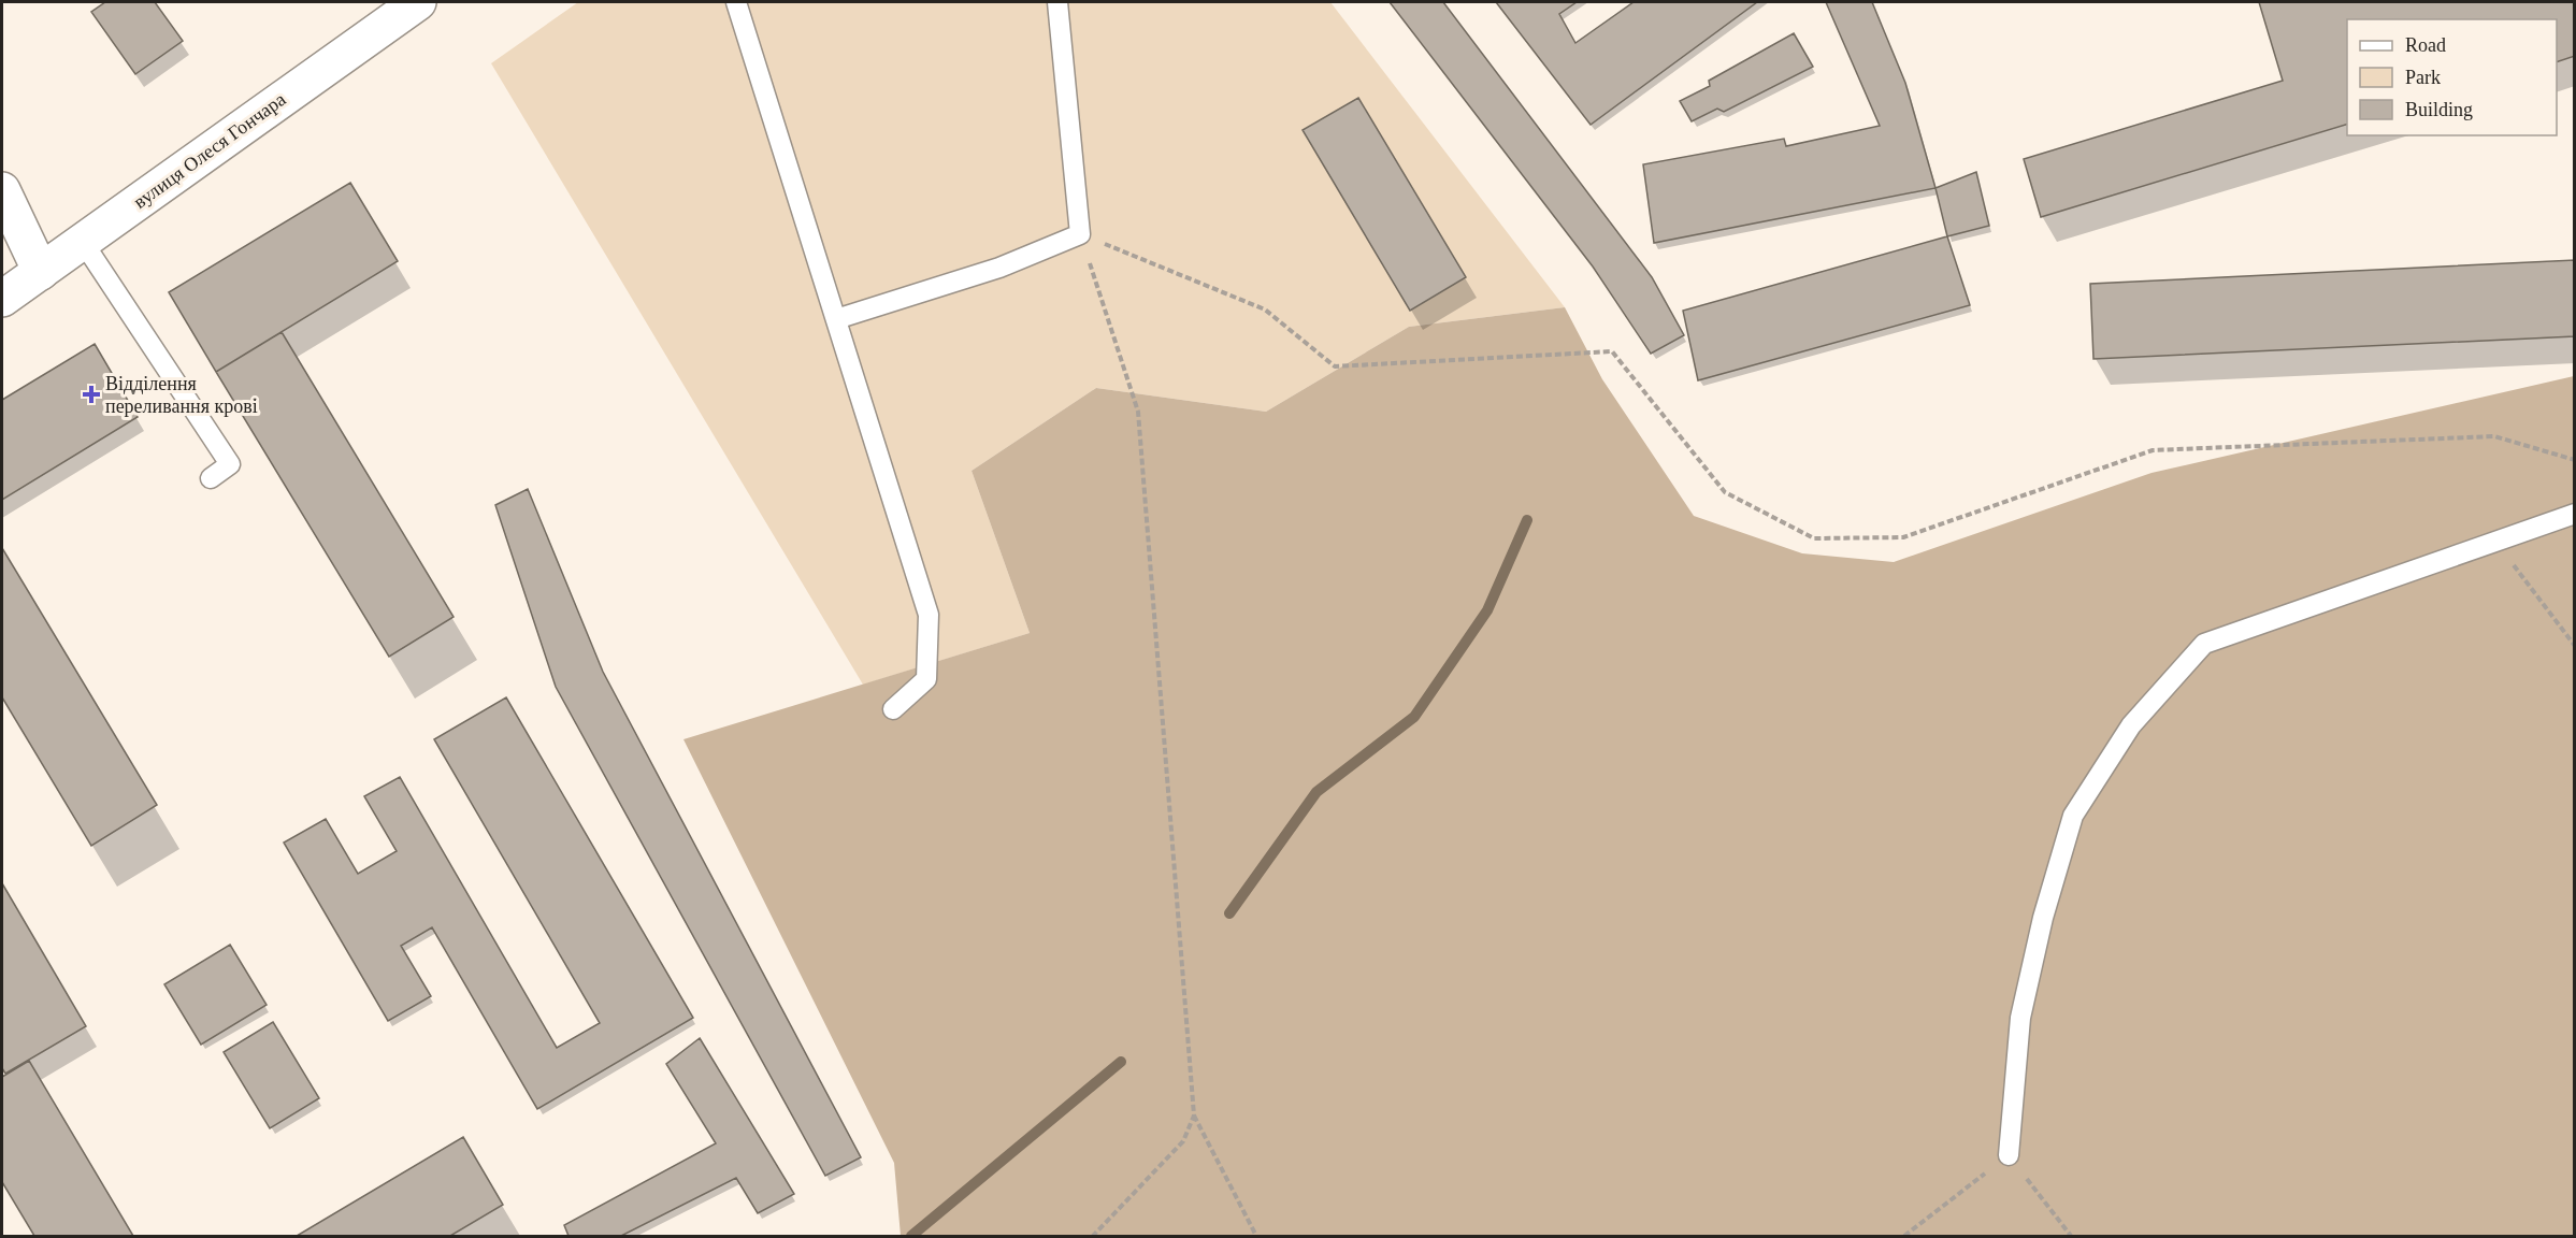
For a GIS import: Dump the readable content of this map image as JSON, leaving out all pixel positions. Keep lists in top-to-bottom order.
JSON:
{
  "streets": {
    "main road": ["вулиця Олеся Гончара"]
  },
  "places": {
    "health": ["Відділення переливання крові"]
  },
  "legend": ["Road", "Park", "Building"]
}
